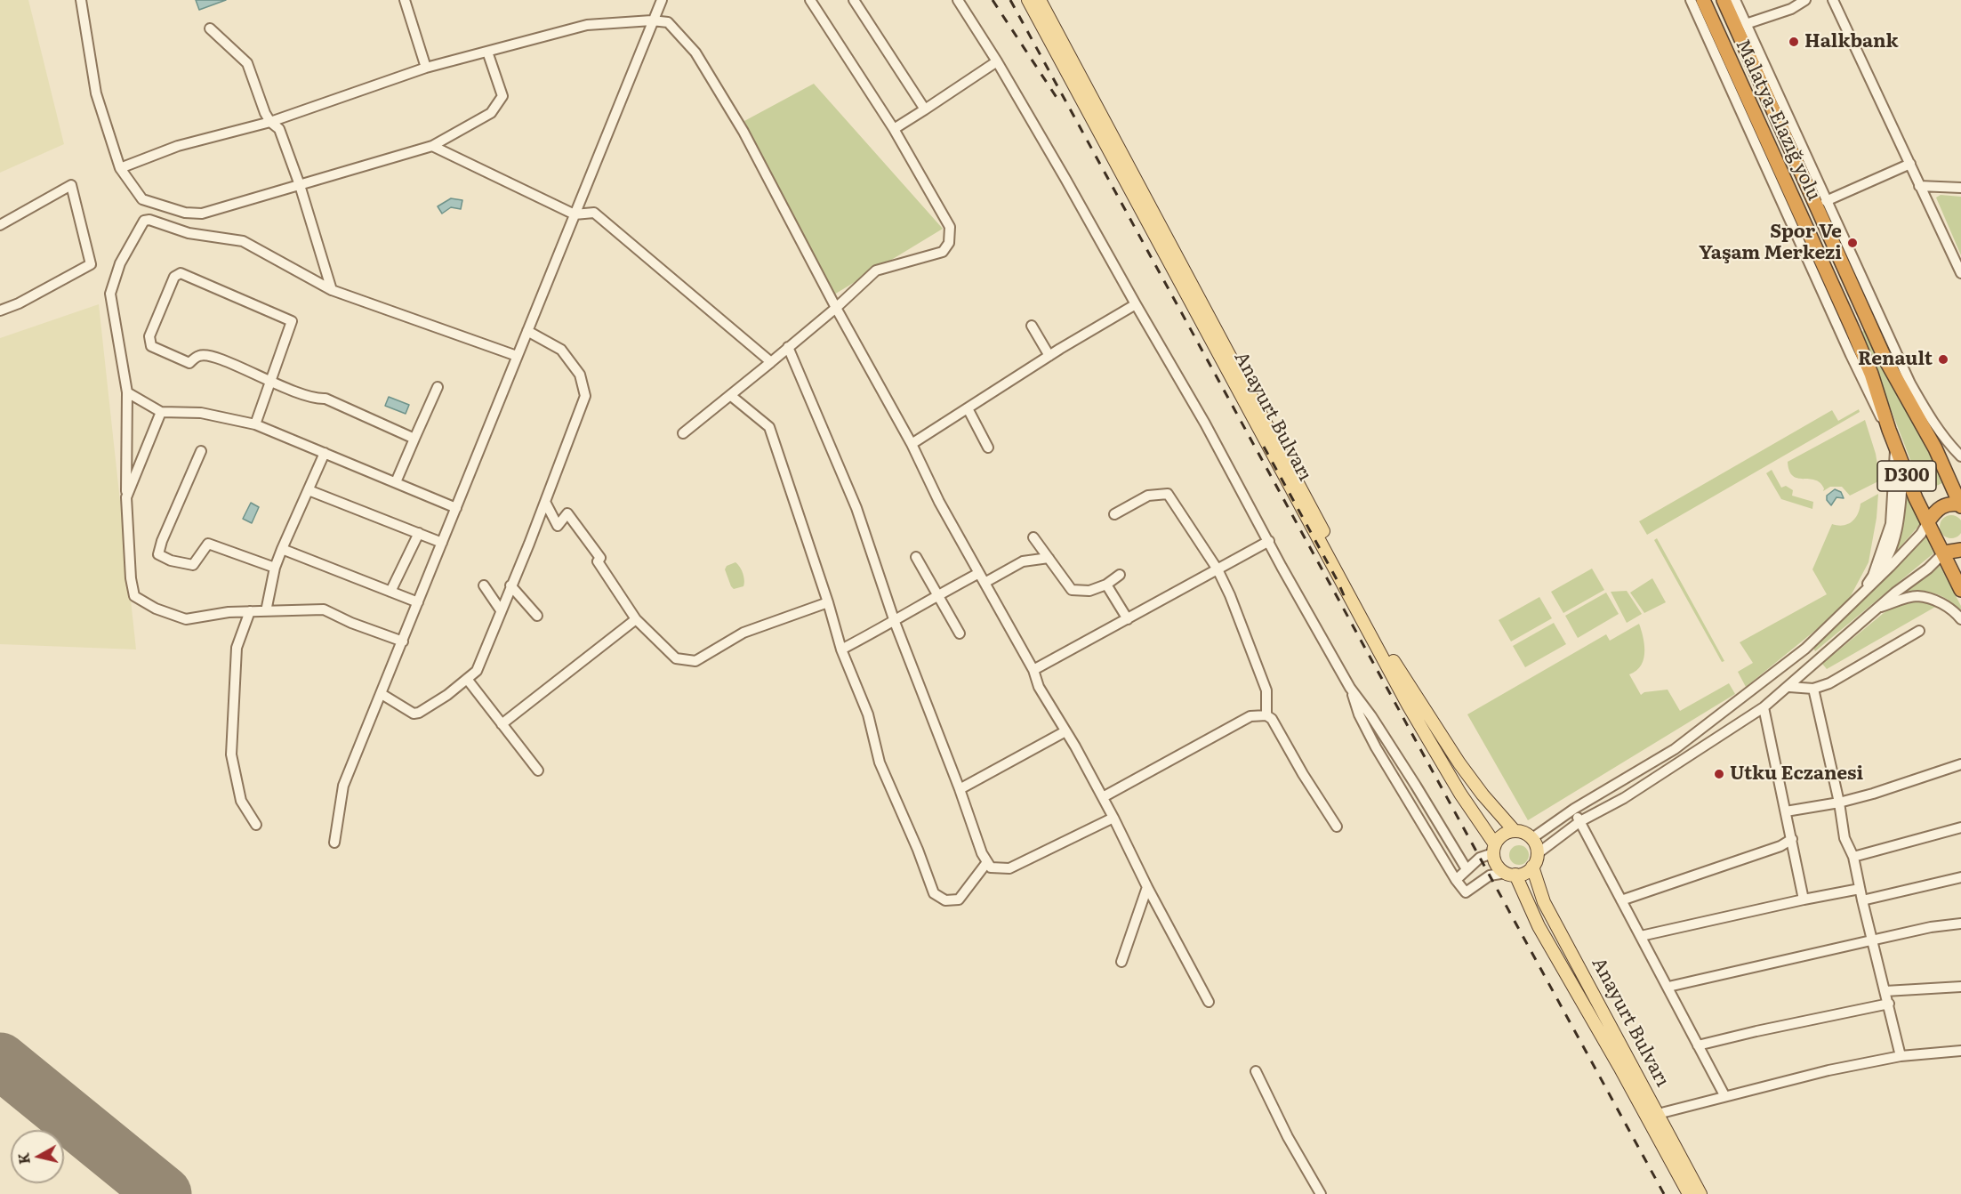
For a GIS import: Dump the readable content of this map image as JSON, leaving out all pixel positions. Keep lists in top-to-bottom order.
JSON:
{
  "streets": {
    "highway": ["Malatya-Elazığ yolu", "D300"],
    "main road": ["Anayurt Bulvarı"]
  },
  "places": [
    "Halkbank",
    "Spor Ve Yaşam Merkezi",
    "Renault",
    "Utku Eczanesi"
  ],
  "north": "left"
}
